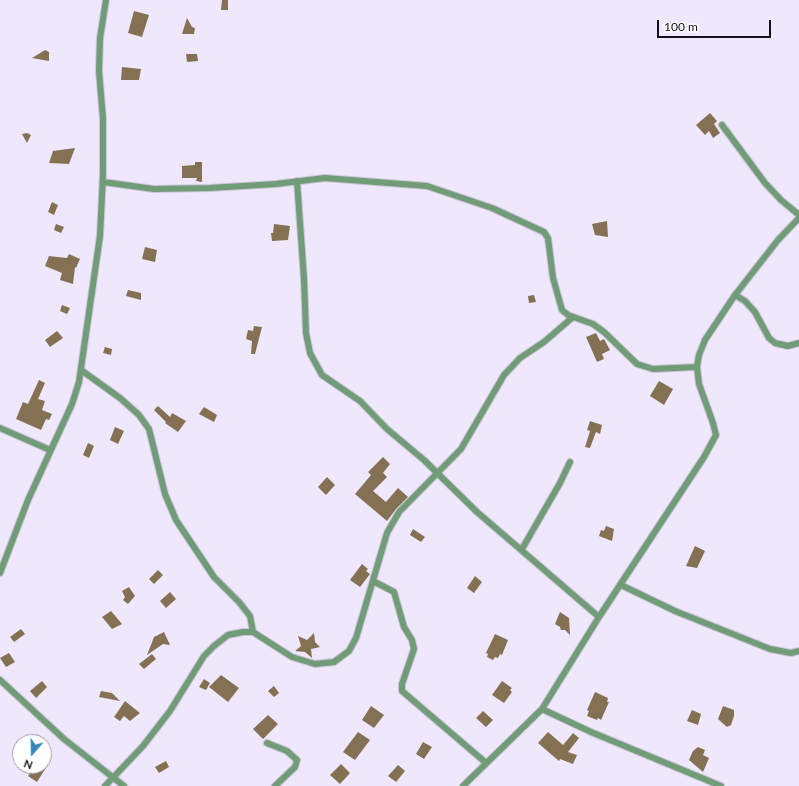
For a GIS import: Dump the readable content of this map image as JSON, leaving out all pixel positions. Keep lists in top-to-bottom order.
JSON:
{
  "scale_bar": "100 m",
  "north": "bottom"
}
